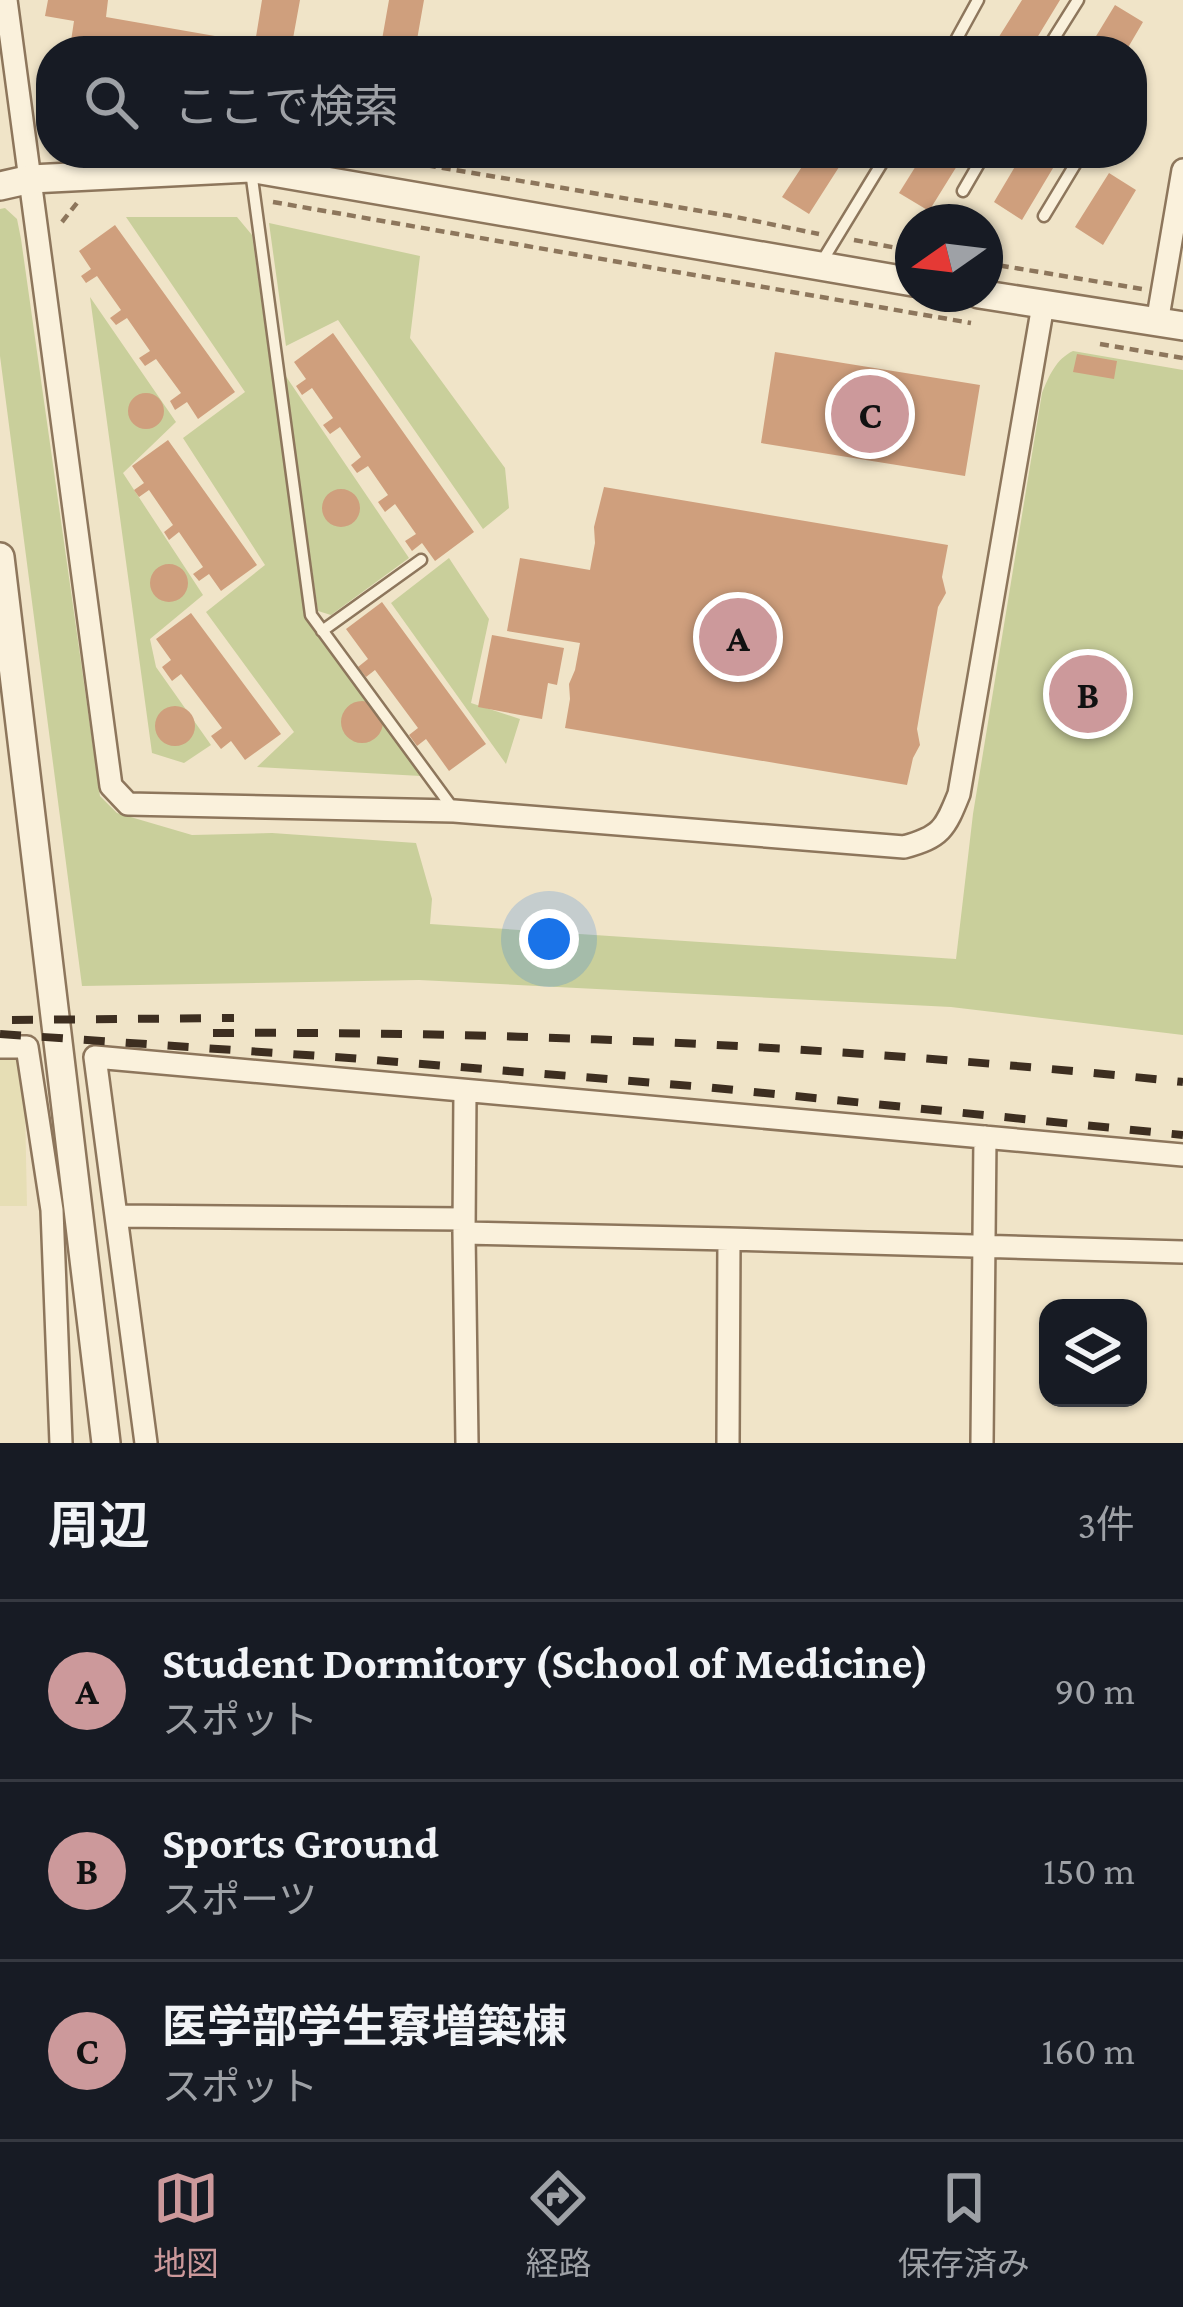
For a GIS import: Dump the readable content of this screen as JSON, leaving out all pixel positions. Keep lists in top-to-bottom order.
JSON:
{
  "north": "left",
  "page": {
    "search": "ここで検索",
    "pins": ["C", "A", "B"],
    "heading": ["周辺", "3件"],
    "list": [
      {
        "mark": "A",
        "name": "Student Dormitory (School of Medicine)",
        "note": "スポット",
        "value": "90 m"
      },
      {
        "mark": "B",
        "name": "Sports Ground",
        "note": "スポーツ",
        "value": "150 m"
      },
      {
        "mark": "C",
        "name": "医学部学生寮増築棟",
        "note": "スポット",
        "value": "160 m"
      }
    ],
    "nav": ["地図", "経路", "保存済み"]
  }
}
